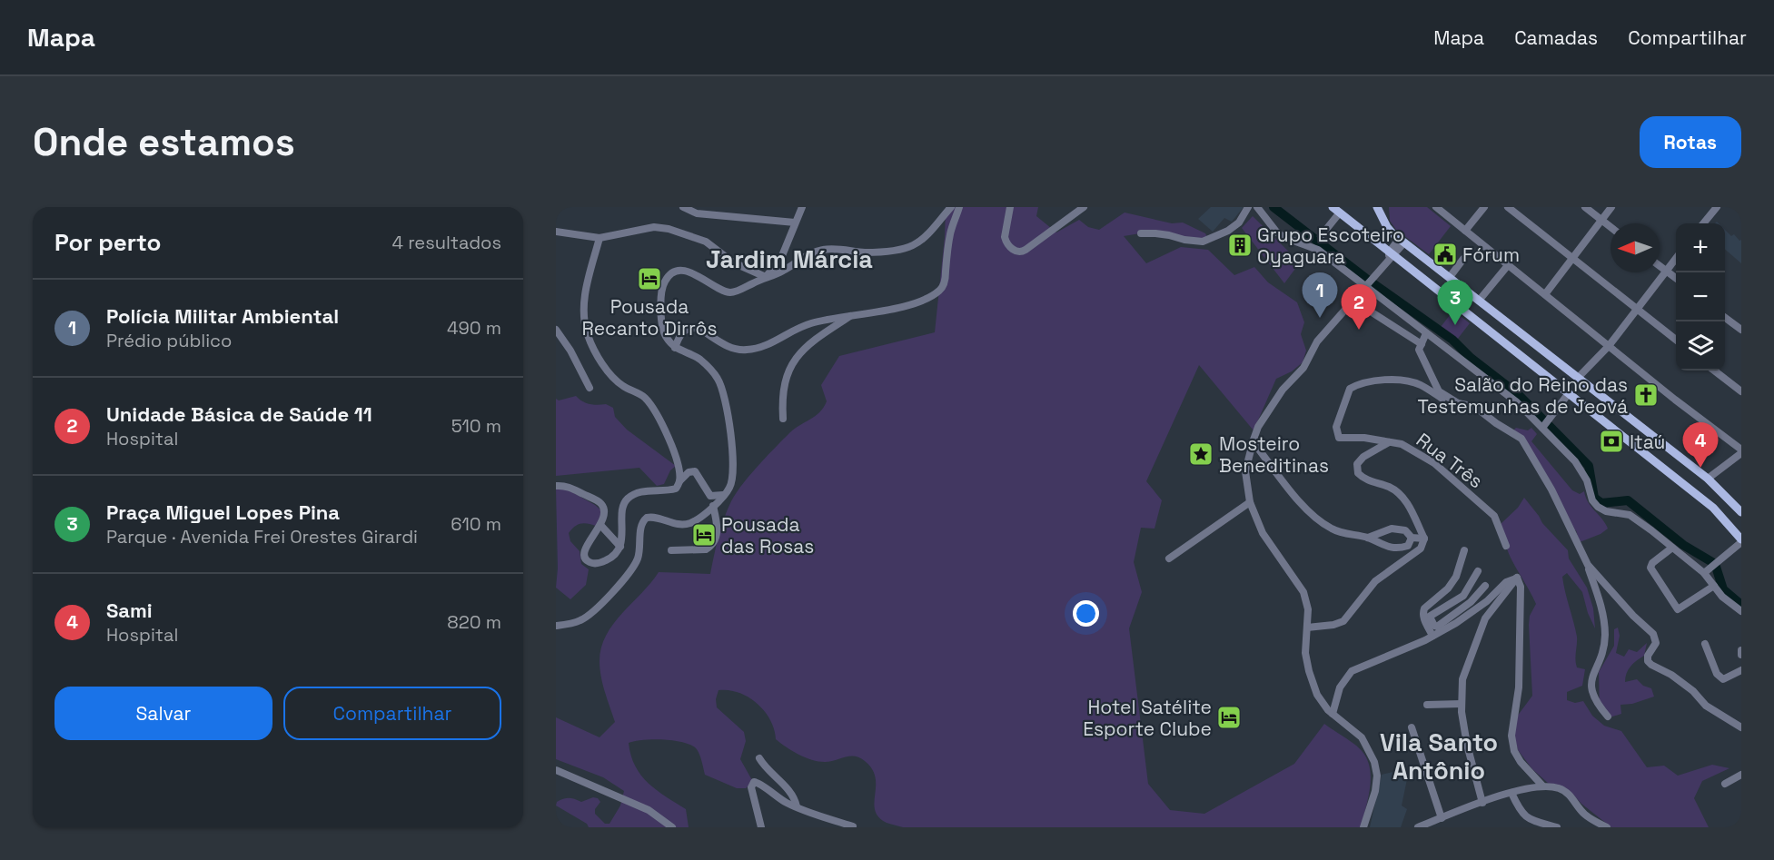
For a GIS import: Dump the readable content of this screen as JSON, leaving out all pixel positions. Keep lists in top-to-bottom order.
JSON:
{
  "streets": {
    "street": ["Rua Três"]
  },
  "districts": ["Jardim Márcia", "Vila Santo Antônio"],
  "places": {
    "building": ["Grupo Escoteiro Oyaguara"],
    "public building": ["Fórum"],
    "hotel": ["Pousada Recanto Dirrôs", "Pousada das Rosas", "Hotel Satélite Esporte Clube"],
    "church": ["Salão do Reino das Testemunhas de Jeová"],
    "bank": ["Itaú"],
    "place": ["Mosteiro Beneditinas"]
  },
  "north": "left",
  "page": {
    "header": "Mapa",
    "nav": ["Mapa", "Camadas", "Compartilhar"],
    "buttons": [
      "Rotas",
      ["Salvar", "Compartilhar"]
    ],
    "title": "Onde estamos",
    "heading": ["Por perto", "4 resultados"],
    "map_buttons": ["+", "−"],
    "pins": [
      "1",
      "3",
      "2",
      "4"
    ],
    "list": [
      {
        "mark": "1",
        "name": "Polícia Militar Ambiental",
        "note": "Prédio público",
        "value": "490 m"
      },
      {
        "mark": "2",
        "name": "Unidade Básica de Saúde 11",
        "note": "Hospital",
        "value": "510 m"
      },
      {
        "mark": "3",
        "name": "Praça Miguel Lopes Pina",
        "note": "Parque · Avenida Frei Orestes Girardi",
        "value": "610 m"
      },
      {
        "mark": "4",
        "name": "Sami",
        "note": "Hospital",
        "value": "820 m"
      }
    ]
  }
}
